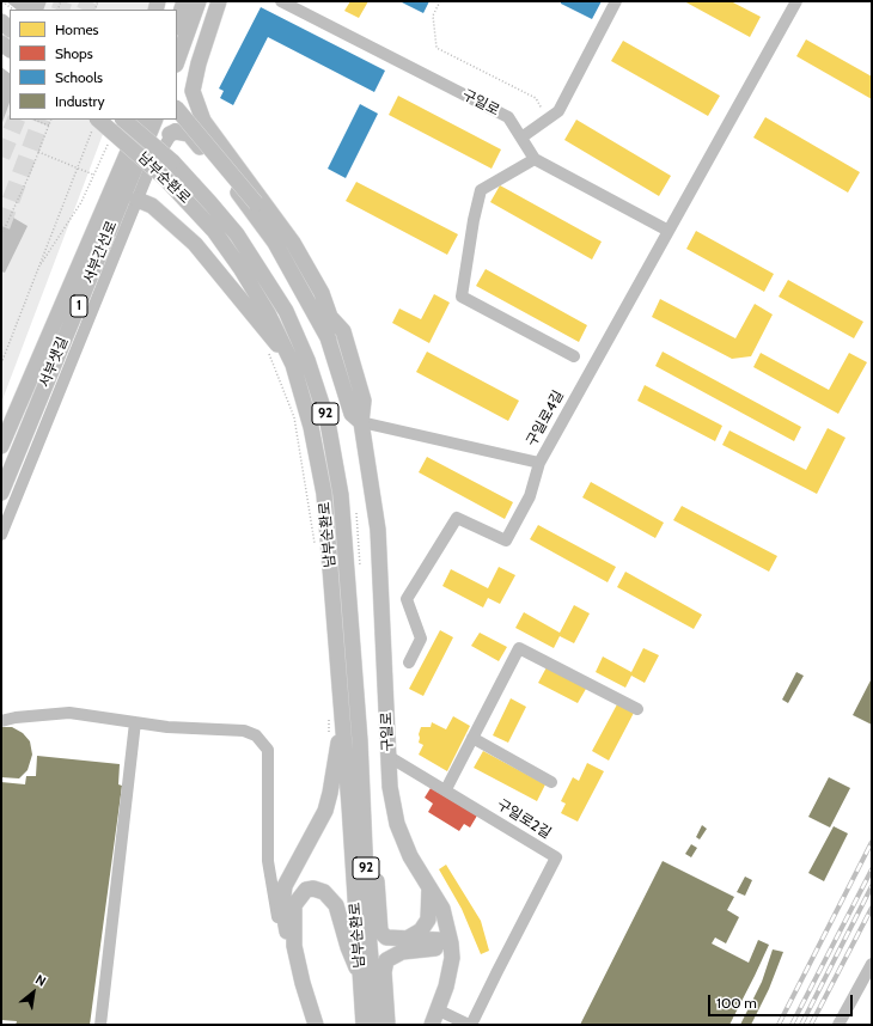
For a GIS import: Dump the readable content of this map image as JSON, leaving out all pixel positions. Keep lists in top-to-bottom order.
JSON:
{
  "streets": {
    "main road": [
      "구일로",
      "남부순환로",
      "서부간선로",
      "1",
      "92"
    ],
    "street": ["서부샛길", "구일로4길", "구일로2길"]
  },
  "crossings": [
    ["구일로", "구일로4길"],
    ["구일로", "구일로2길"]
  ],
  "legend": [
    "Homes",
    "Shops",
    "Schools",
    "Industry"
  ],
  "scale_bar": "100 m",
  "north": "top right"
}
